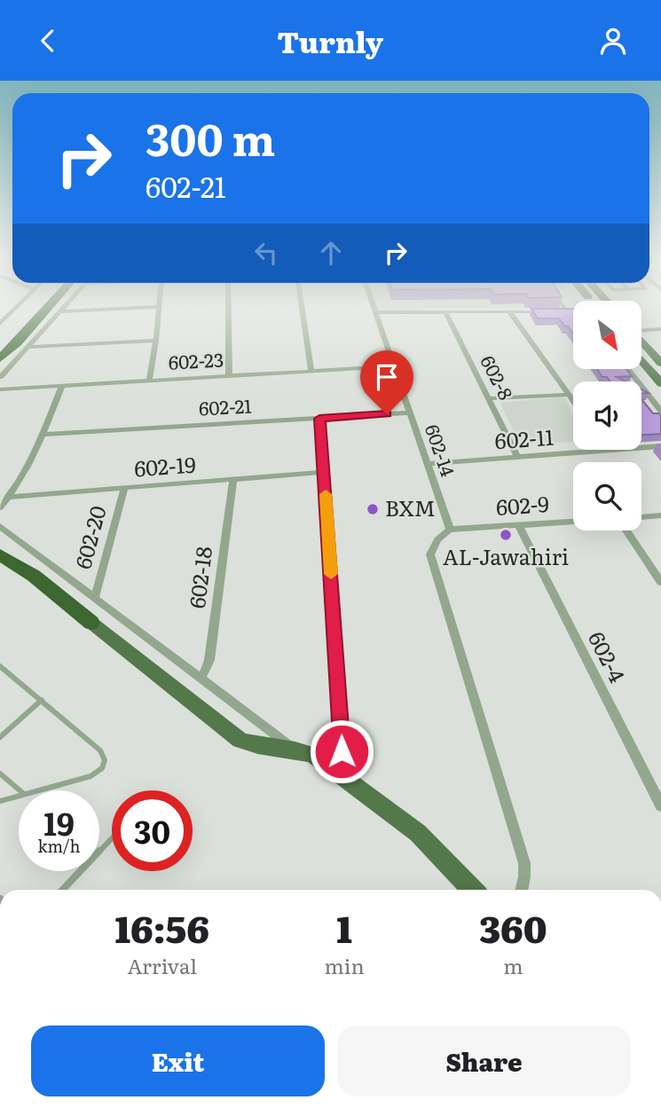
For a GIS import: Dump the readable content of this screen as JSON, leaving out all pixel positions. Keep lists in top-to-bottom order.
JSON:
{
  "streets": {
    "street": [
      "602-23",
      "602-8",
      "602-21",
      "602-11",
      "602-14",
      "602-19",
      "602-9",
      "602-20",
      "602-18",
      "602-4"
    ]
  },
  "crossings": [
    ["602-23", "602-14"],
    ["602-8", "602-11"],
    ["602-21", "602-14"],
    ["602-11", "602-14"],
    ["602-14", "602-9"],
    ["602-19", "602-20"],
    ["602-19", "602-18"],
    ["602-9", "602-4"]
  ],
  "places": ["BXM", "AL-Jawahiri"],
  "north": "bottom right",
  "page": {
    "header": "Turnly",
    "turn": ["300 m", "602-21"],
    "speed": "19 km/h",
    "limit": "30",
    "eta": [
      "16:56",
      "Arrival",
      "1",
      "min",
      "360",
      "m"
    ],
    "buttons": ["Exit", "Share"]
  }
}
